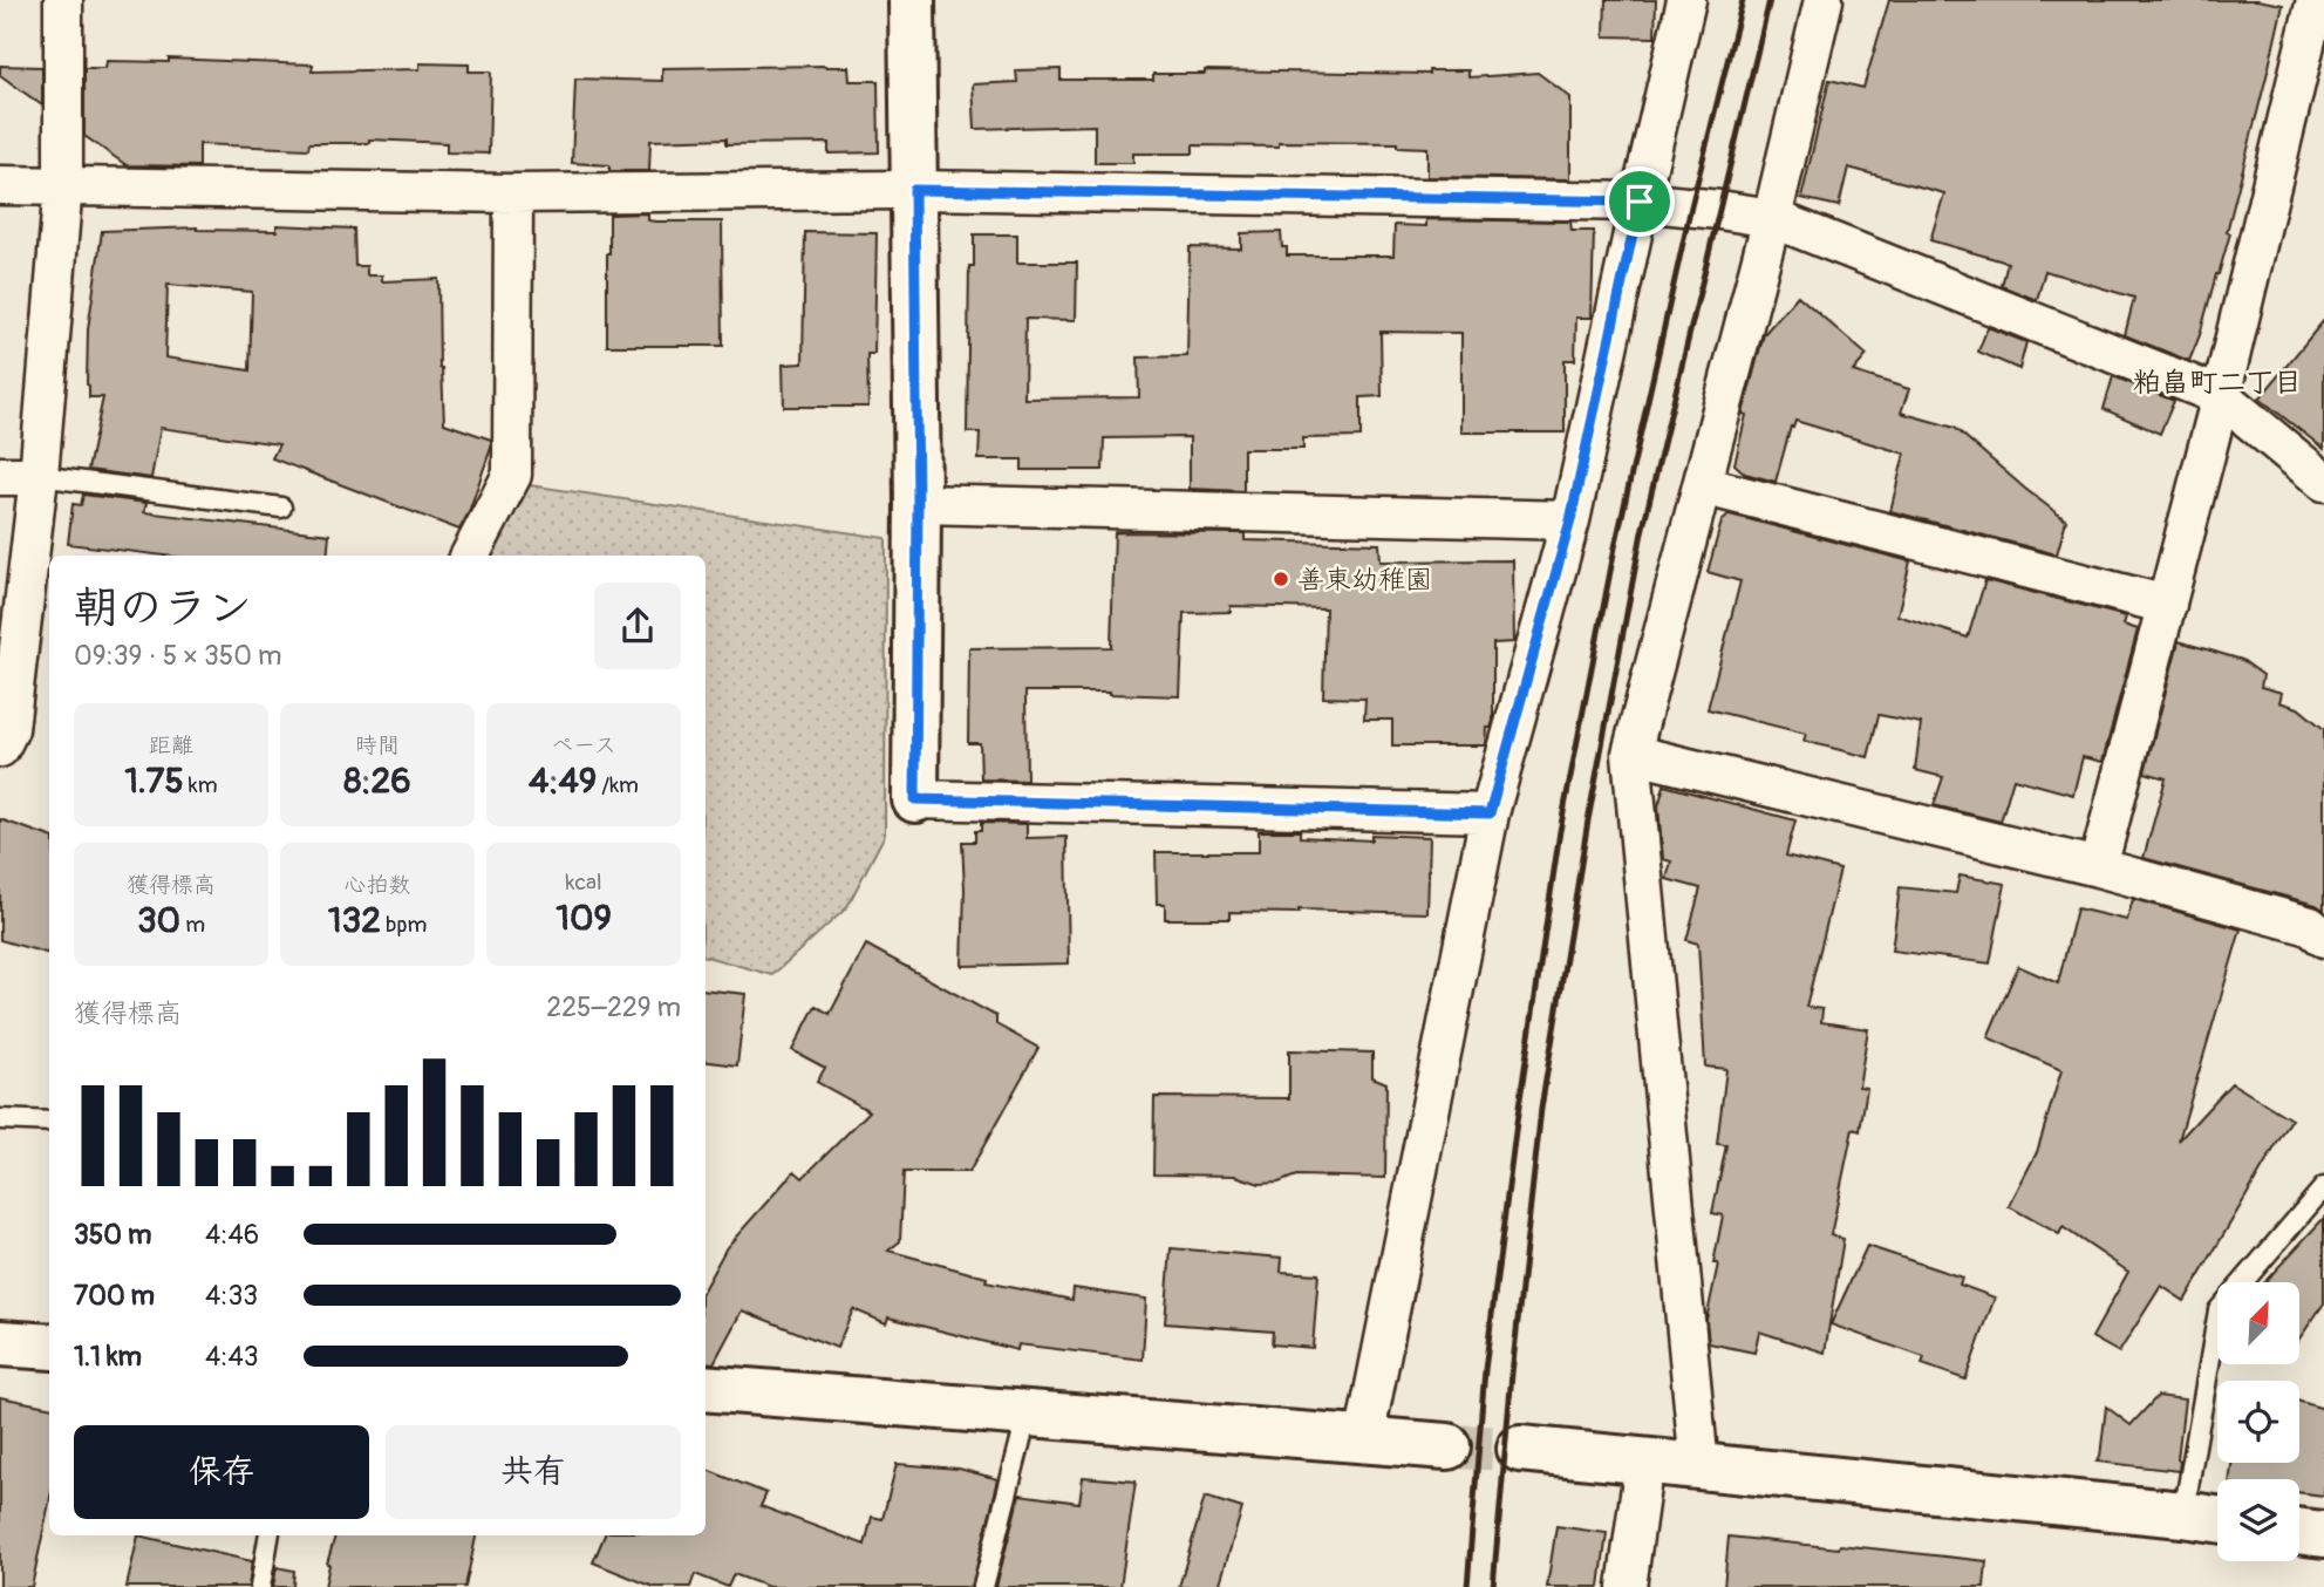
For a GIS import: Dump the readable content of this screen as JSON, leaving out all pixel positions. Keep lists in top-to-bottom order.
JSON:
{
  "districts": ["粕畠町二丁目"],
  "places": ["善東幼稚園"],
  "north": "top right",
  "page": {
    "heading": ["朝のラン", "09:39 · 5 × 350 m"],
    "stats": [
      ["距離", "1.75 km"],
      ["時間", "8:26"],
      ["ペース", "4:49 /km"],
      ["獲得標高", "30 m"],
      ["心拍数", "132 bpm"],
      ["kcal", "109"]
    ],
    "chart": ["獲得標高", "225–229 m"],
    "list": [
      {
        "name": "350 m",
        "note": "4:46"
      },
      {
        "name": "700 m",
        "note": "4:33"
      },
      {
        "name": "1.1 km",
        "note": "4:43"
      }
    ],
    "buttons": ["保存", "共有"]
  }
}
